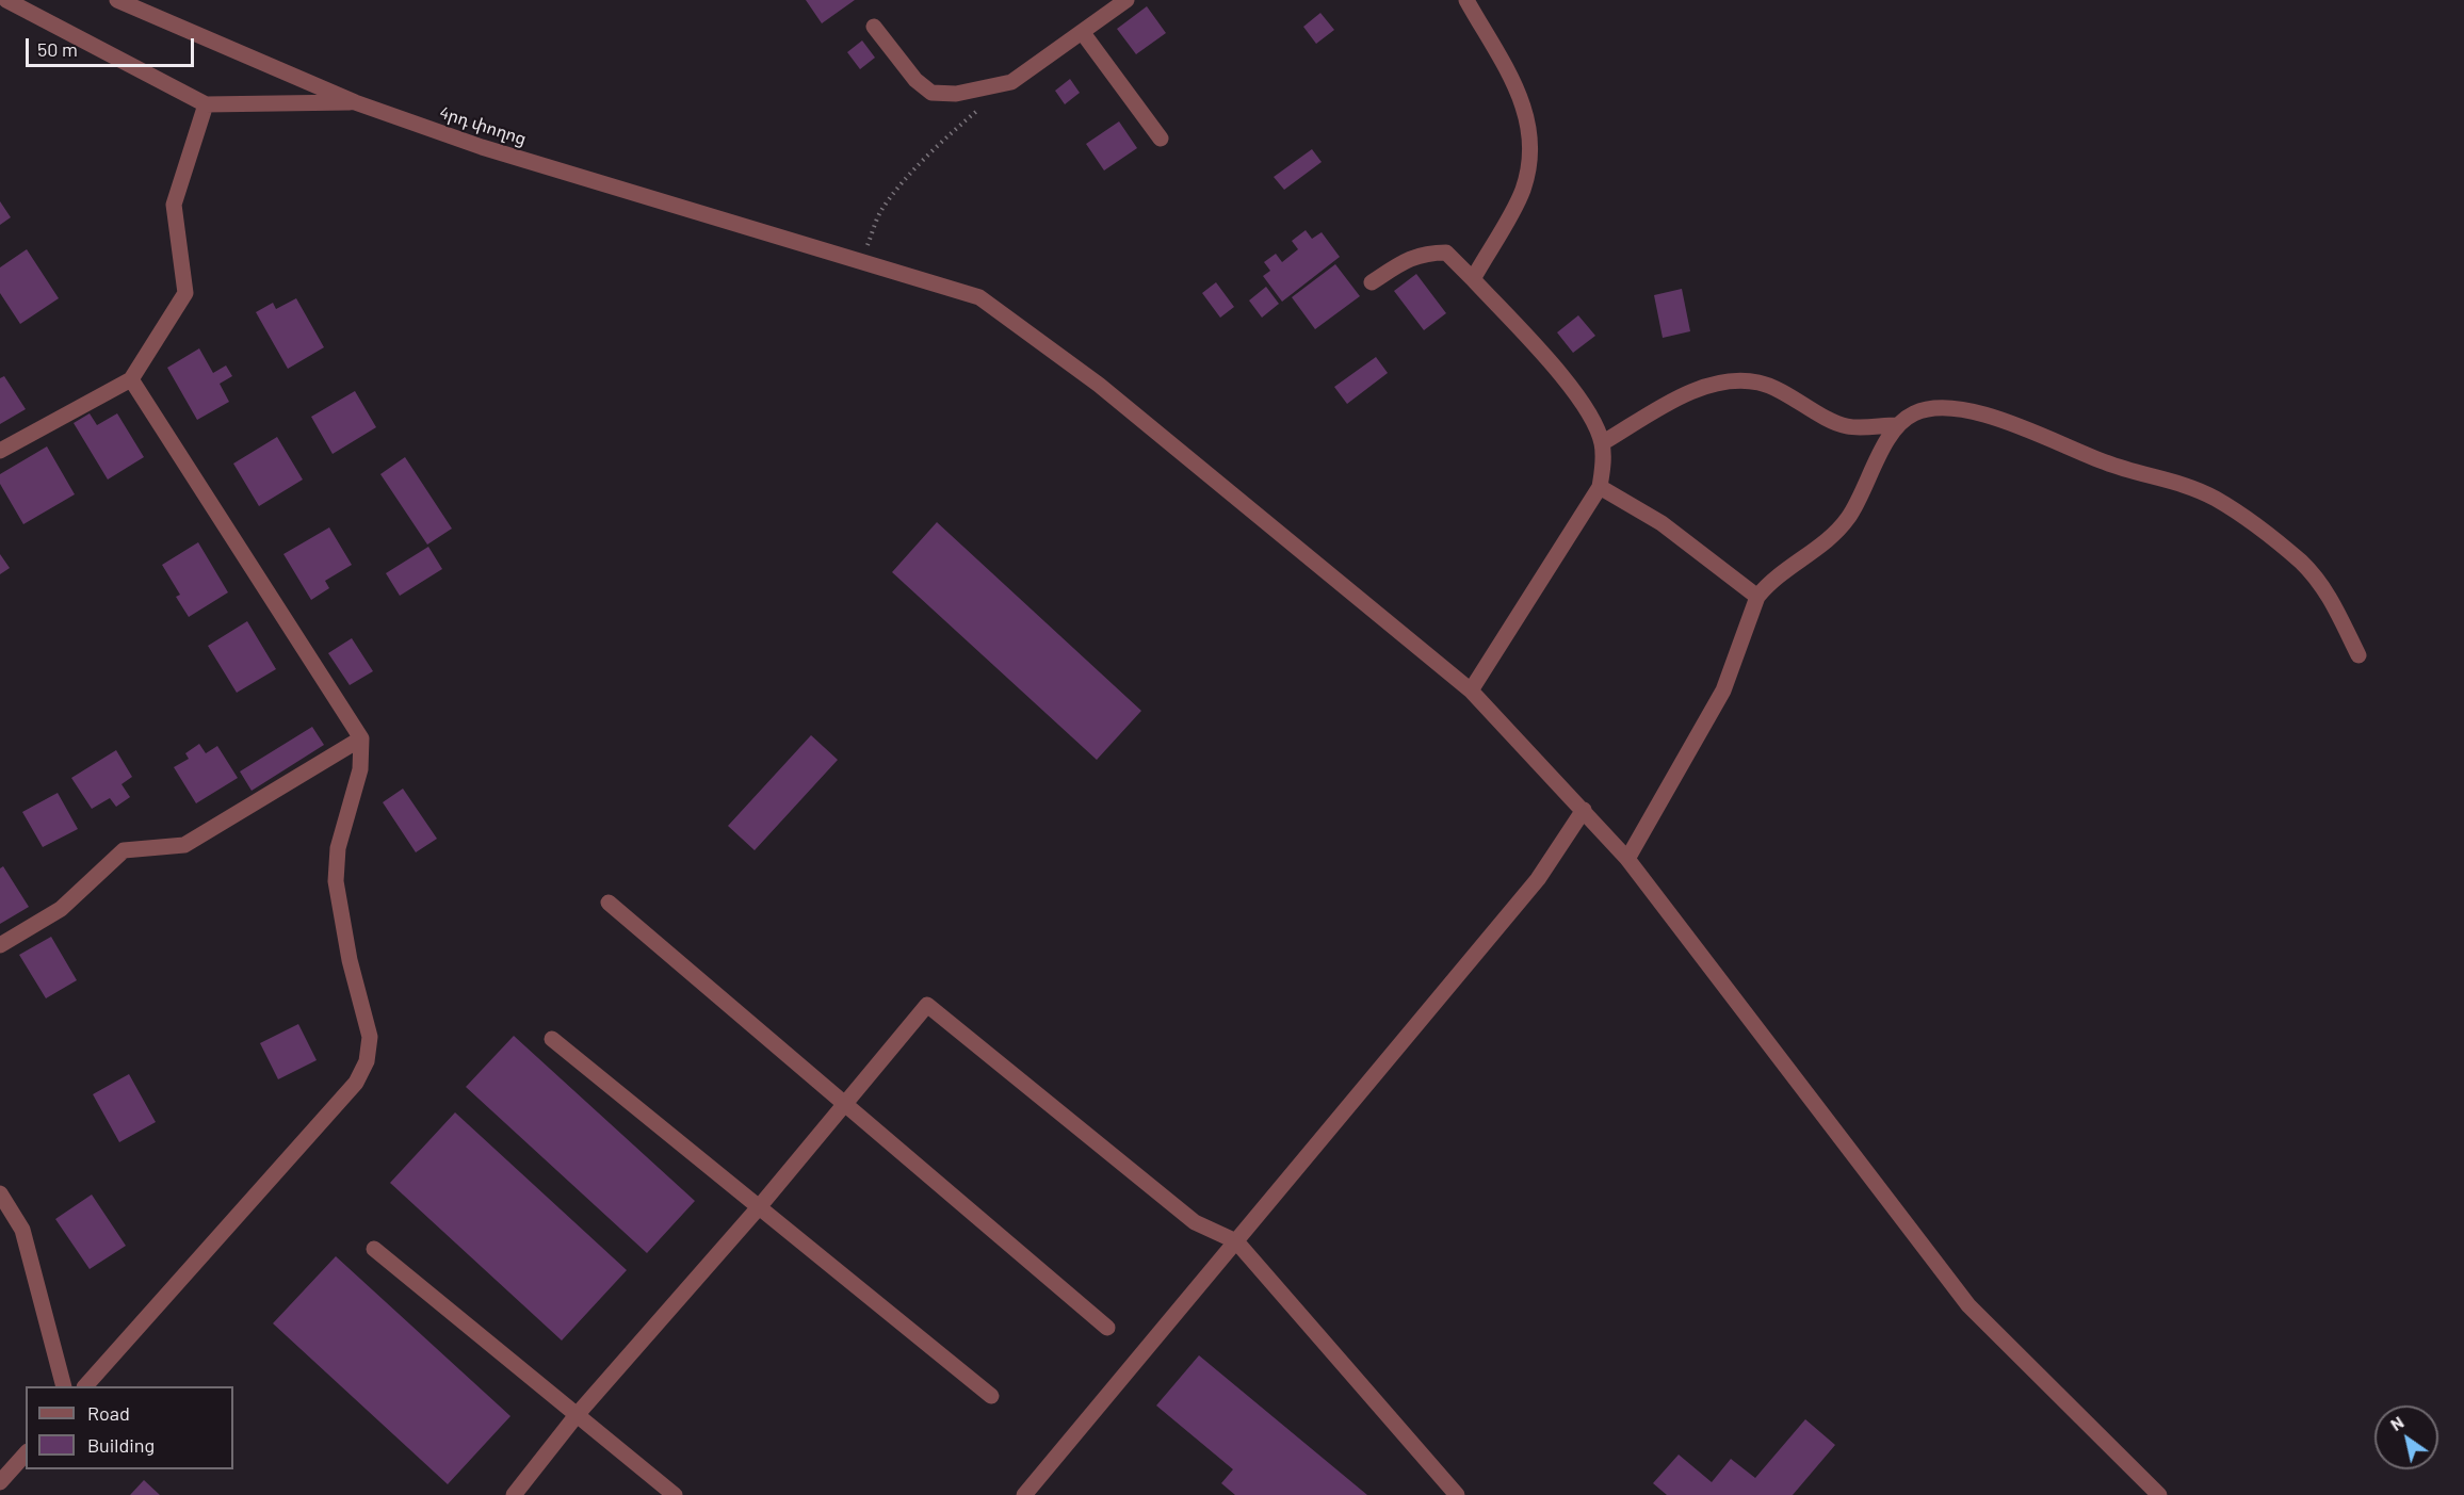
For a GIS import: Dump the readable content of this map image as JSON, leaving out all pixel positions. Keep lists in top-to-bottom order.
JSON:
{
  "streets": {
    "street": ["4րդ փողոց"]
  },
  "legend": ["Road", "Building"],
  "scale_bar": "50 m",
  "north": "top left"
}
